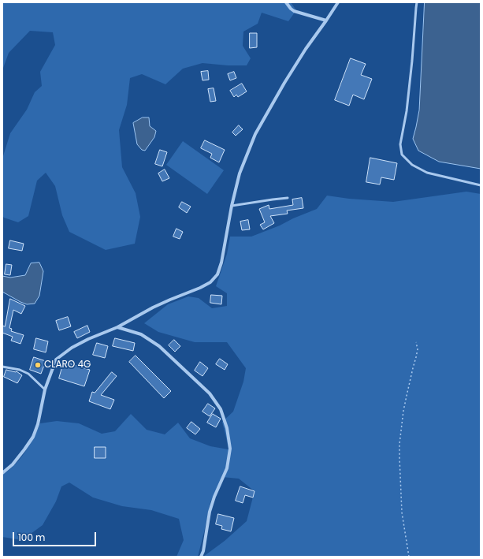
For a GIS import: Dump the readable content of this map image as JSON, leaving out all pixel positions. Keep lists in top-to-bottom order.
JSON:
{
  "places": ["CLARO 4G"],
  "scale_bar": "100 m"
}
